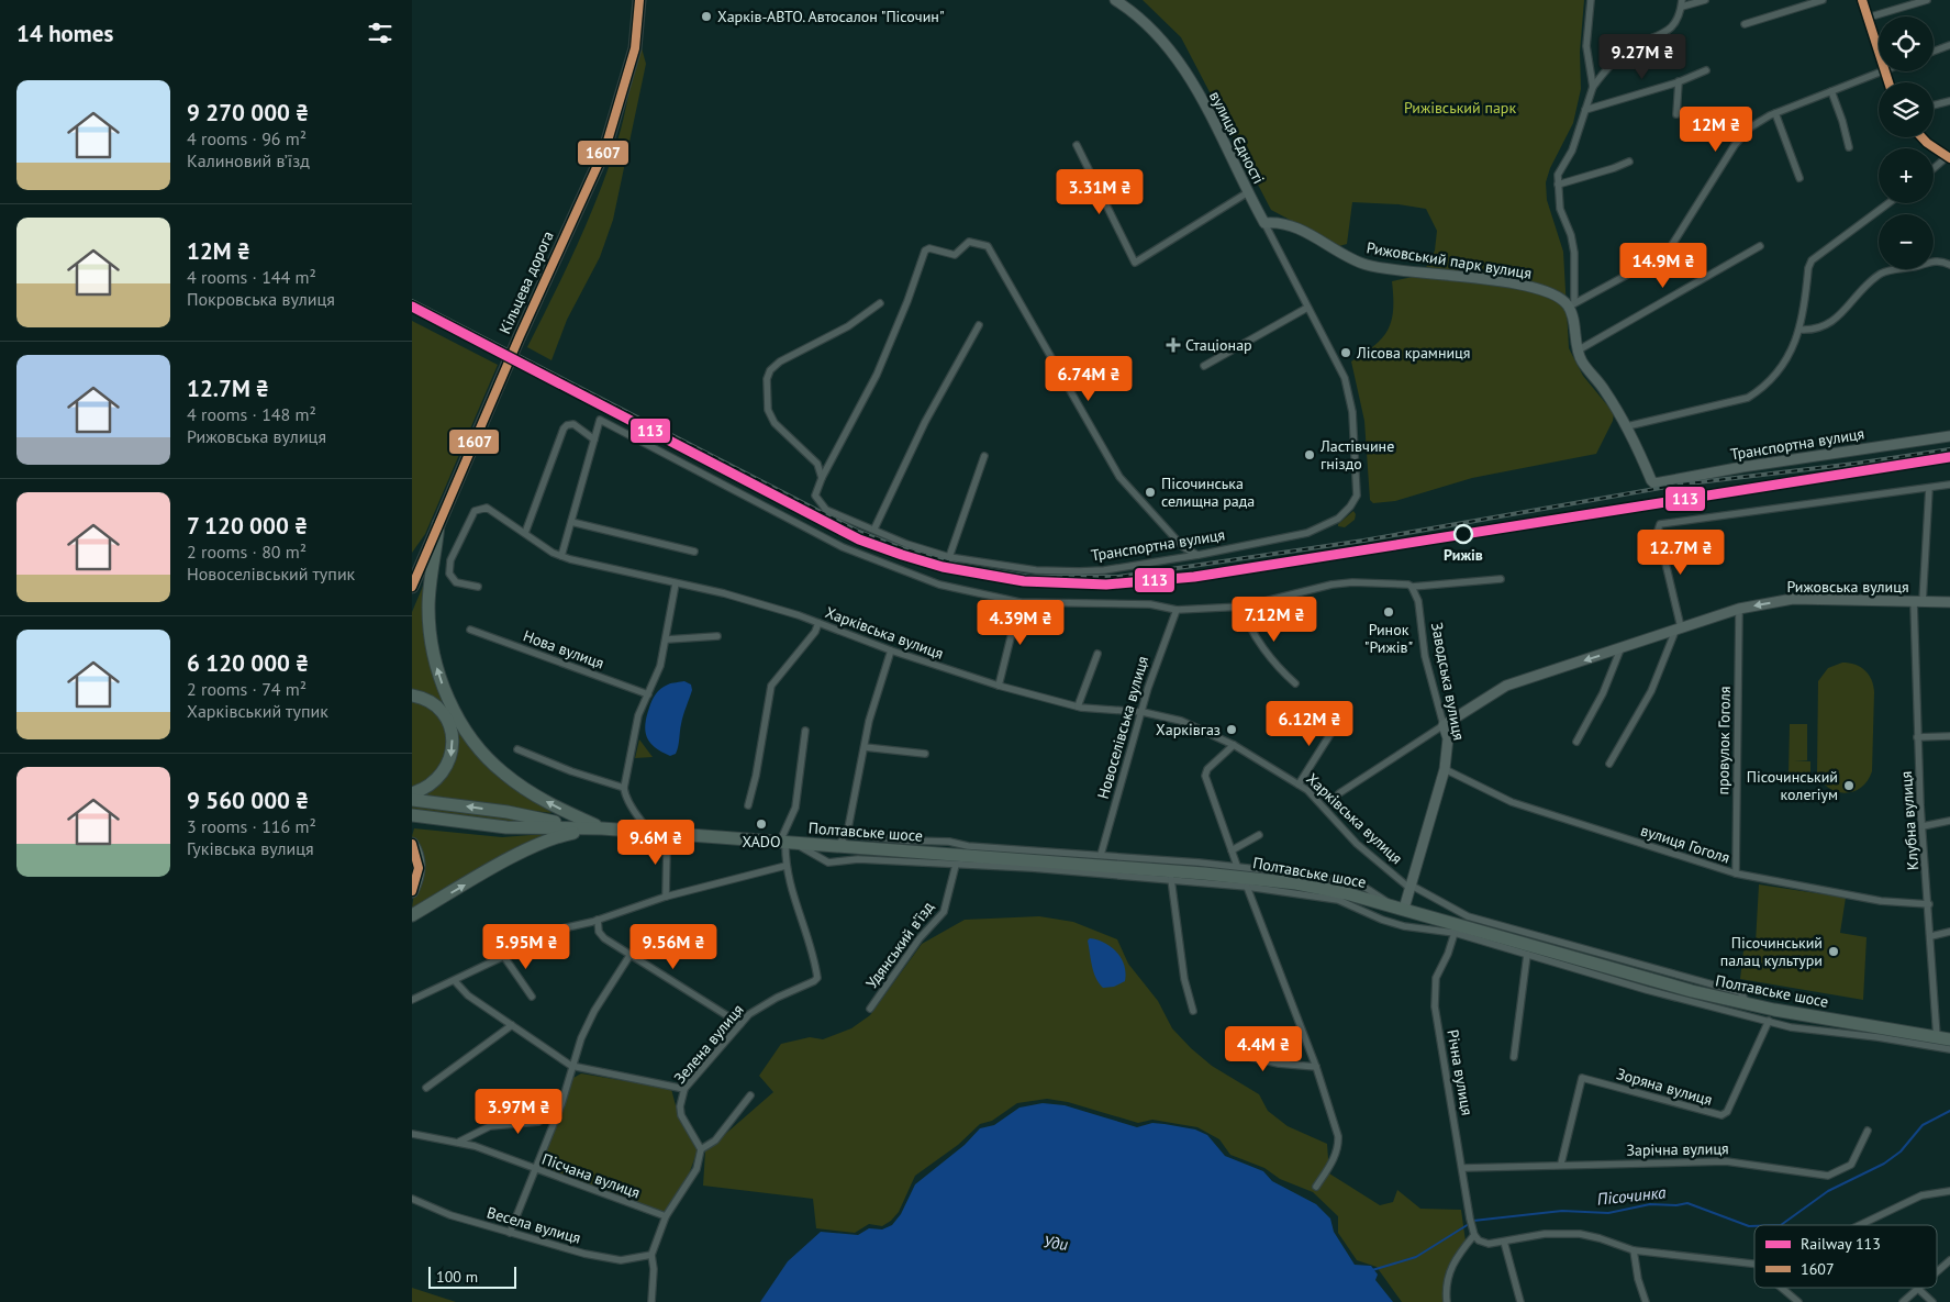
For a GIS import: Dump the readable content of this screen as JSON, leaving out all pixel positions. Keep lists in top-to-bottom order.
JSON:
{
  "streets": {
    "highway": ["Кільцева дорога", "Полтавське шосе"],
    "street": [
      "вулиця Єдності",
      "Рижовський парк вулиця",
      "Транспортна вулиця",
      "Рижовська вулиця",
      "Харківська вулиця",
      "Нова вулиця",
      "Заводська вулиця",
      "Новоселівська вулиця",
      "провулок Гоголя",
      "Клубна вулиця",
      "вулиця Гоголя",
      "Удянський в’їзд",
      "Зелена вулиця",
      "Річна вулиця",
      "Зоряна вулиця",
      "Зарічна вулиця",
      "Пісчана вулиця",
      "Весела вулиця"
    ]
  },
  "crossings": [
    ["вулиця Єдності", "Рижовський парк вулиця"],
    ["вулиця Єдності", "Транспортна вулиця"],
    ["Рижовська вулиця", "Заводська вулиця"],
    ["Рижовська вулиця", "провулок Гоголя"],
    ["Рижовська вулиця", "Клубна вулиця"],
    ["Харківська вулиця", "Заводська вулиця"],
    ["Харківська вулиця", "Новоселівська вулиця"],
    ["Харківська вулиця", "Полтавське шосе"],
    ["Заводська вулиця", "Полтавське шосе"],
    ["Заводська вулиця", "вулиця Гоголя"],
    ["провулок Гоголя", "вулиця Гоголя"],
    ["Клубна вулиця", "Полтавське шосе"],
    ["Клубна вулиця", "вулиця Гоголя"],
    ["Полтавське шосе", "Зелена вулиця"],
    ["Річна вулиця", "Зарічна вулиця"],
    ["Зоряна вулиця", "Зарічна вулиця"]
  ],
  "one_way": ["Рижовська вулиця"],
  "water": ["Пісочинка", "Уди"],
  "parks": ["Рижівський парк"],
  "places": {
    "other": [
      "Харків-АВТО. Автосалон \"Пісочин\"",
      "Лісова крамниця",
      "Ластівчине гніздо",
      "Пісочинська селищна рада",
      "Рижів",
      "Ринок \"Рижів\"",
      "Харківгаз",
      "Пісочинський колегіум",
      "XADO",
      "Пісочинський палац культури"
    ],
    "health": ["Стаціонар"]
  },
  "lines": ["transit line 1607", "rail line 113"],
  "legend": ["Railway 113", "1607"],
  "scale_bar": "100 m",
  "page": {
    "heading": "14 homes",
    "map_buttons": ["+", "−"],
    "price": [
      "9.27M ₴",
      "12M ₴",
      "3.31M ₴",
      "14.9M ₴",
      "6.74M ₴",
      "12.7M ₴",
      "7.12M ₴",
      "4.39M ₴",
      "6.12M ₴",
      "9.6M ₴",
      "5.95M ₴",
      "9.56M ₴",
      "4.4M ₴",
      "3.97M ₴"
    ],
    "list": [
      {
        "name": "9 270 000 ₴",
        "note": "4 rooms · 96 m² · Калиновий в’їзд"
      },
      {
        "name": "12M ₴",
        "note": "4 rooms · 144 m² · Покровська вулиця"
      },
      {
        "name": "12.7M ₴",
        "note": "4 rooms · 148 m² · Рижовська вулиця"
      },
      {
        "name": "7 120 000 ₴",
        "note": "2 rooms · 80 m² · Новоселівський тупик"
      },
      {
        "name": "6 120 000 ₴",
        "note": "2 rooms · 74 m² · Харківський тупик"
      },
      {
        "name": "9 560 000 ₴",
        "note": "3 rooms · 116 m² · Гуківська вулиця"
      }
    ],
    "scale": "100 m"
  }
}
